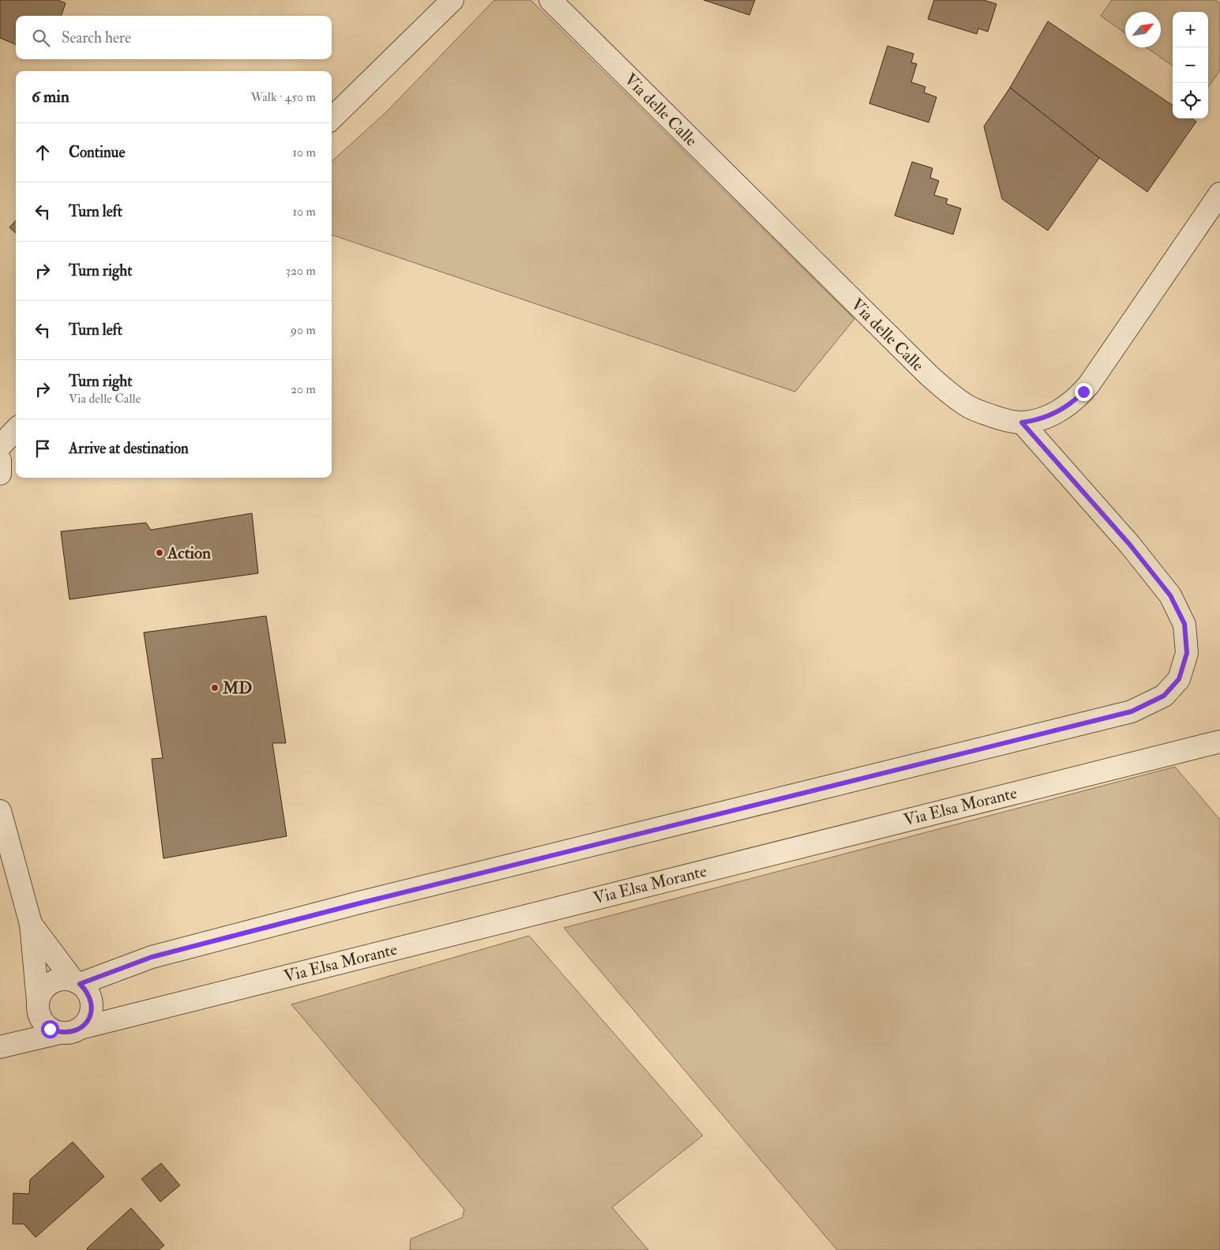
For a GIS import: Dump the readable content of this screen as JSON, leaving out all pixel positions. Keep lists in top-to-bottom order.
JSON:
{
  "streets": {
    "street": ["Via delle Calle", "Via Elsa Morante"]
  },
  "places": ["Action", "MD"],
  "north": "top right",
  "page": {
    "map_buttons": ["+", "−"],
    "search": "Search here",
    "heading": ["6 min", "Walk · 450 m"],
    "list": [
      ["Continue", "10 m"],
      ["Turn left", "10 m"],
      ["Turn right", "320 m"],
      ["Turn left", "90 m"],
      ["Turn right", "Via delle Calle", "20 m"],
      "Arrive at destination"
    ]
  }
}
